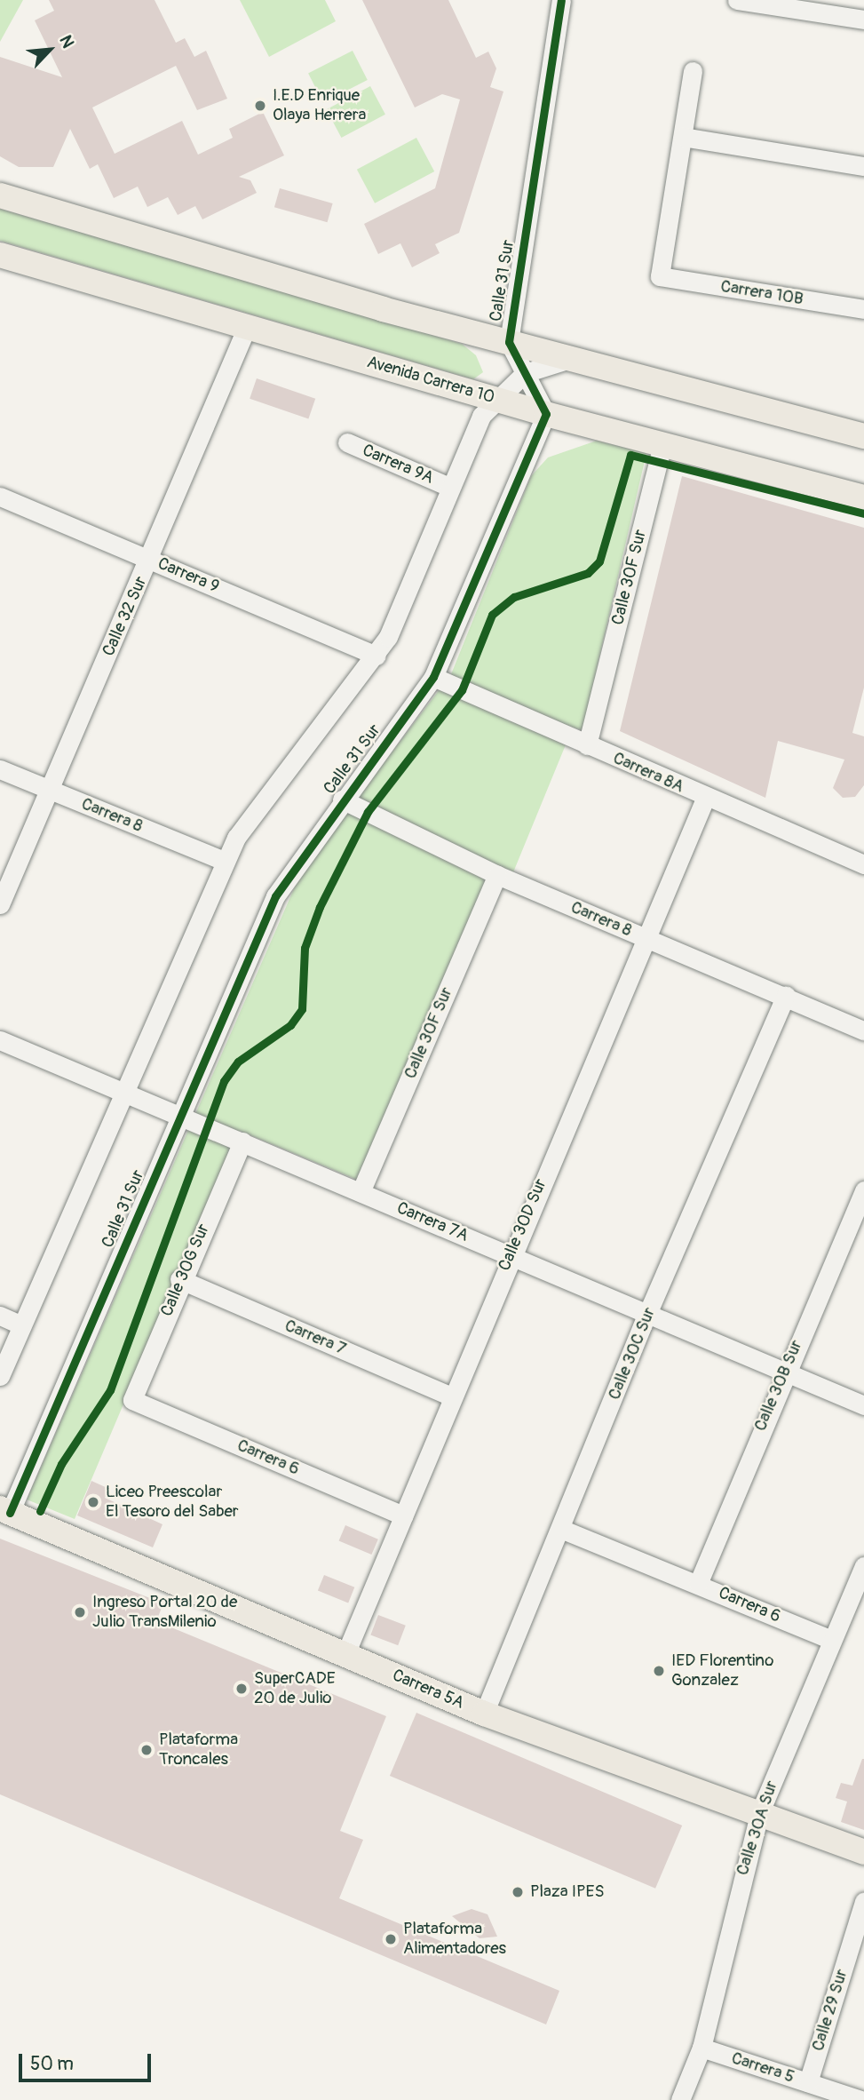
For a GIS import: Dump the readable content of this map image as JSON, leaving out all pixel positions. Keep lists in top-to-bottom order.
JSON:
{
  "streets": {
    "main road": ["Avenida Carrera 10", "Carrera 5A"],
    "street": [
      "Calle 31 Sur",
      "Carrera 10B",
      "Carrera 9A",
      "Carrera 9",
      "Calle 30F Sur",
      "Calle 32 Sur",
      "Carrera 8A",
      "Carrera 8",
      "Carrera 7A",
      "Calle 30D Sur",
      "Calle 30G Sur",
      "Carrera 7",
      "Calle 30C Sur",
      "Calle 30B Sur",
      "Carrera 6",
      "Calle 30A Sur",
      "Calle 29 Sur",
      "Carrera 5"
    ]
  },
  "crossings": [
    ["Calle 31 Sur", "Avenida Carrera 10"],
    ["Calle 31 Sur", "Carrera 8A"],
    ["Calle 31 Sur", "Carrera 8"],
    ["Calle 31 Sur", "Carrera 7A"],
    ["Calle 31 Sur", "Carrera 5A"],
    ["Avenida Carrera 10", "Calle 30F Sur"],
    ["Avenida Carrera 10", "Calle 32 Sur"],
    ["Carrera 9", "Calle 32 Sur"],
    ["Calle 30F Sur", "Carrera 8A"],
    ["Calle 30F Sur", "Carrera 8"],
    ["Calle 30F Sur", "Carrera 7A"],
    ["Calle 32 Sur", "Carrera 8"],
    ["Carrera 8A", "Calle 30D Sur"],
    ["Carrera 8", "Calle 30D Sur"],
    ["Carrera 8", "Calle 30C Sur"],
    ["Carrera 7A", "Calle 30D Sur"],
    ["Carrera 7A", "Calle 30G Sur"],
    ["Carrera 7A", "Calle 30C Sur"],
    ["Carrera 7A", "Calle 30B Sur"],
    ["Calle 30D Sur", "Carrera 7"],
    ["Calle 30D Sur", "Carrera 6"],
    ["Calle 30D Sur", "Carrera 5A"],
    ["Calle 30G Sur", "Carrera 7"],
    ["Calle 30G Sur", "Carrera 6"],
    ["Calle 30C Sur", "Carrera 6"],
    ["Calle 30C Sur", "Carrera 5A"],
    ["Calle 30B Sur", "Carrera 6"],
    ["Carrera 6", "Calle 30A Sur"],
    ["Carrera 5A", "Calle 30A Sur"],
    ["Calle 30A Sur", "Carrera 5"],
    ["Calle 29 Sur", "Carrera 5"]
  ],
  "places": [
    "I.E.D Enrique Olaya Herrera",
    "Liceo Preescolar El Tesoro del Saber",
    "Ingreso Portal 20 de Julio TransMilenio",
    "IED Florentino Gonzalez",
    "SuperCADE 20 de Julio",
    "Plataforma Troncales",
    "Plaza IPES",
    "Plataforma Alimentadores"
  ],
  "scale_bar": "50 m",
  "north": "top right"
}
